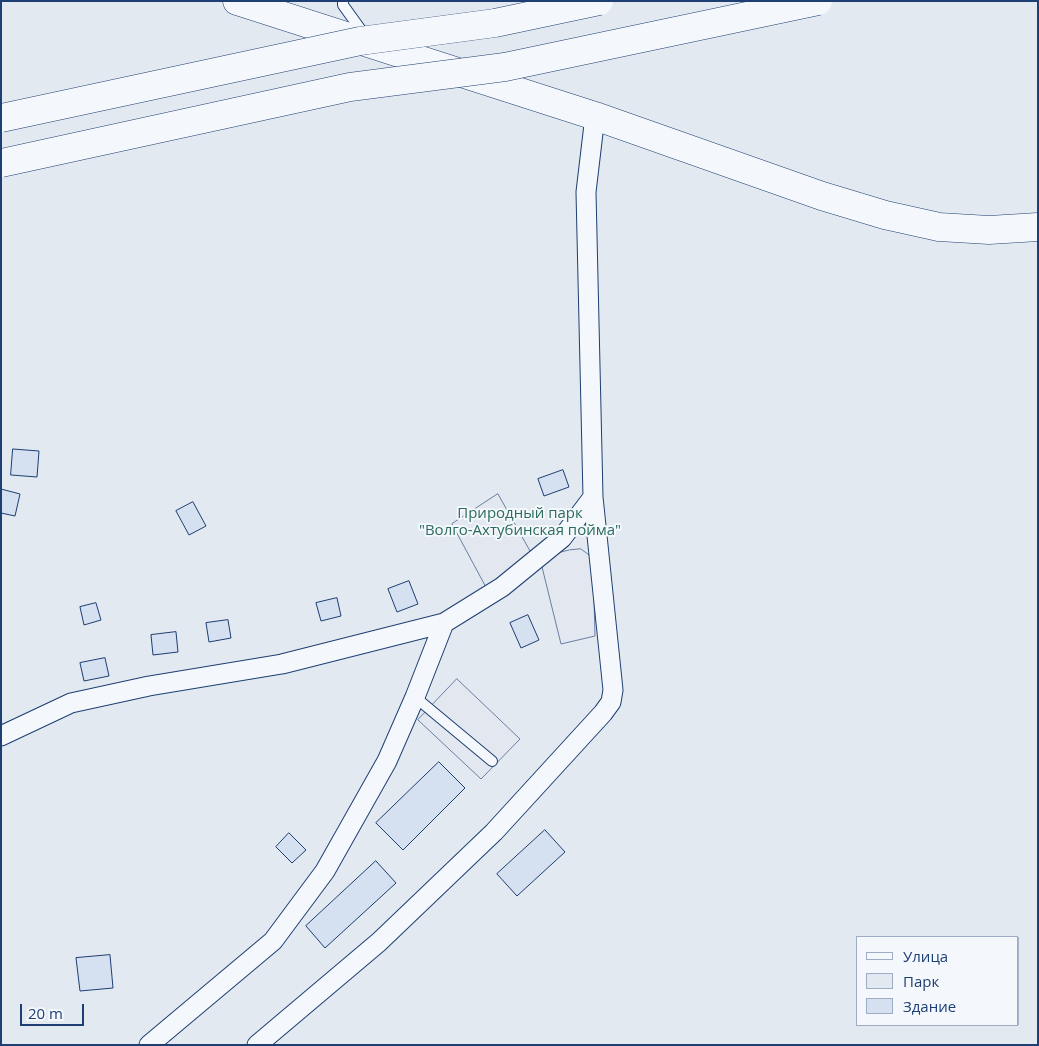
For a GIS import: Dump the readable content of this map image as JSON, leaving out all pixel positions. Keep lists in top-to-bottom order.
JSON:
{
  "parks": ["Природный парк \"Волго-Ахтубинская пойма\""],
  "legend": ["Улица", "Парк", "Здание"],
  "scale_bar": "20 m"
}
